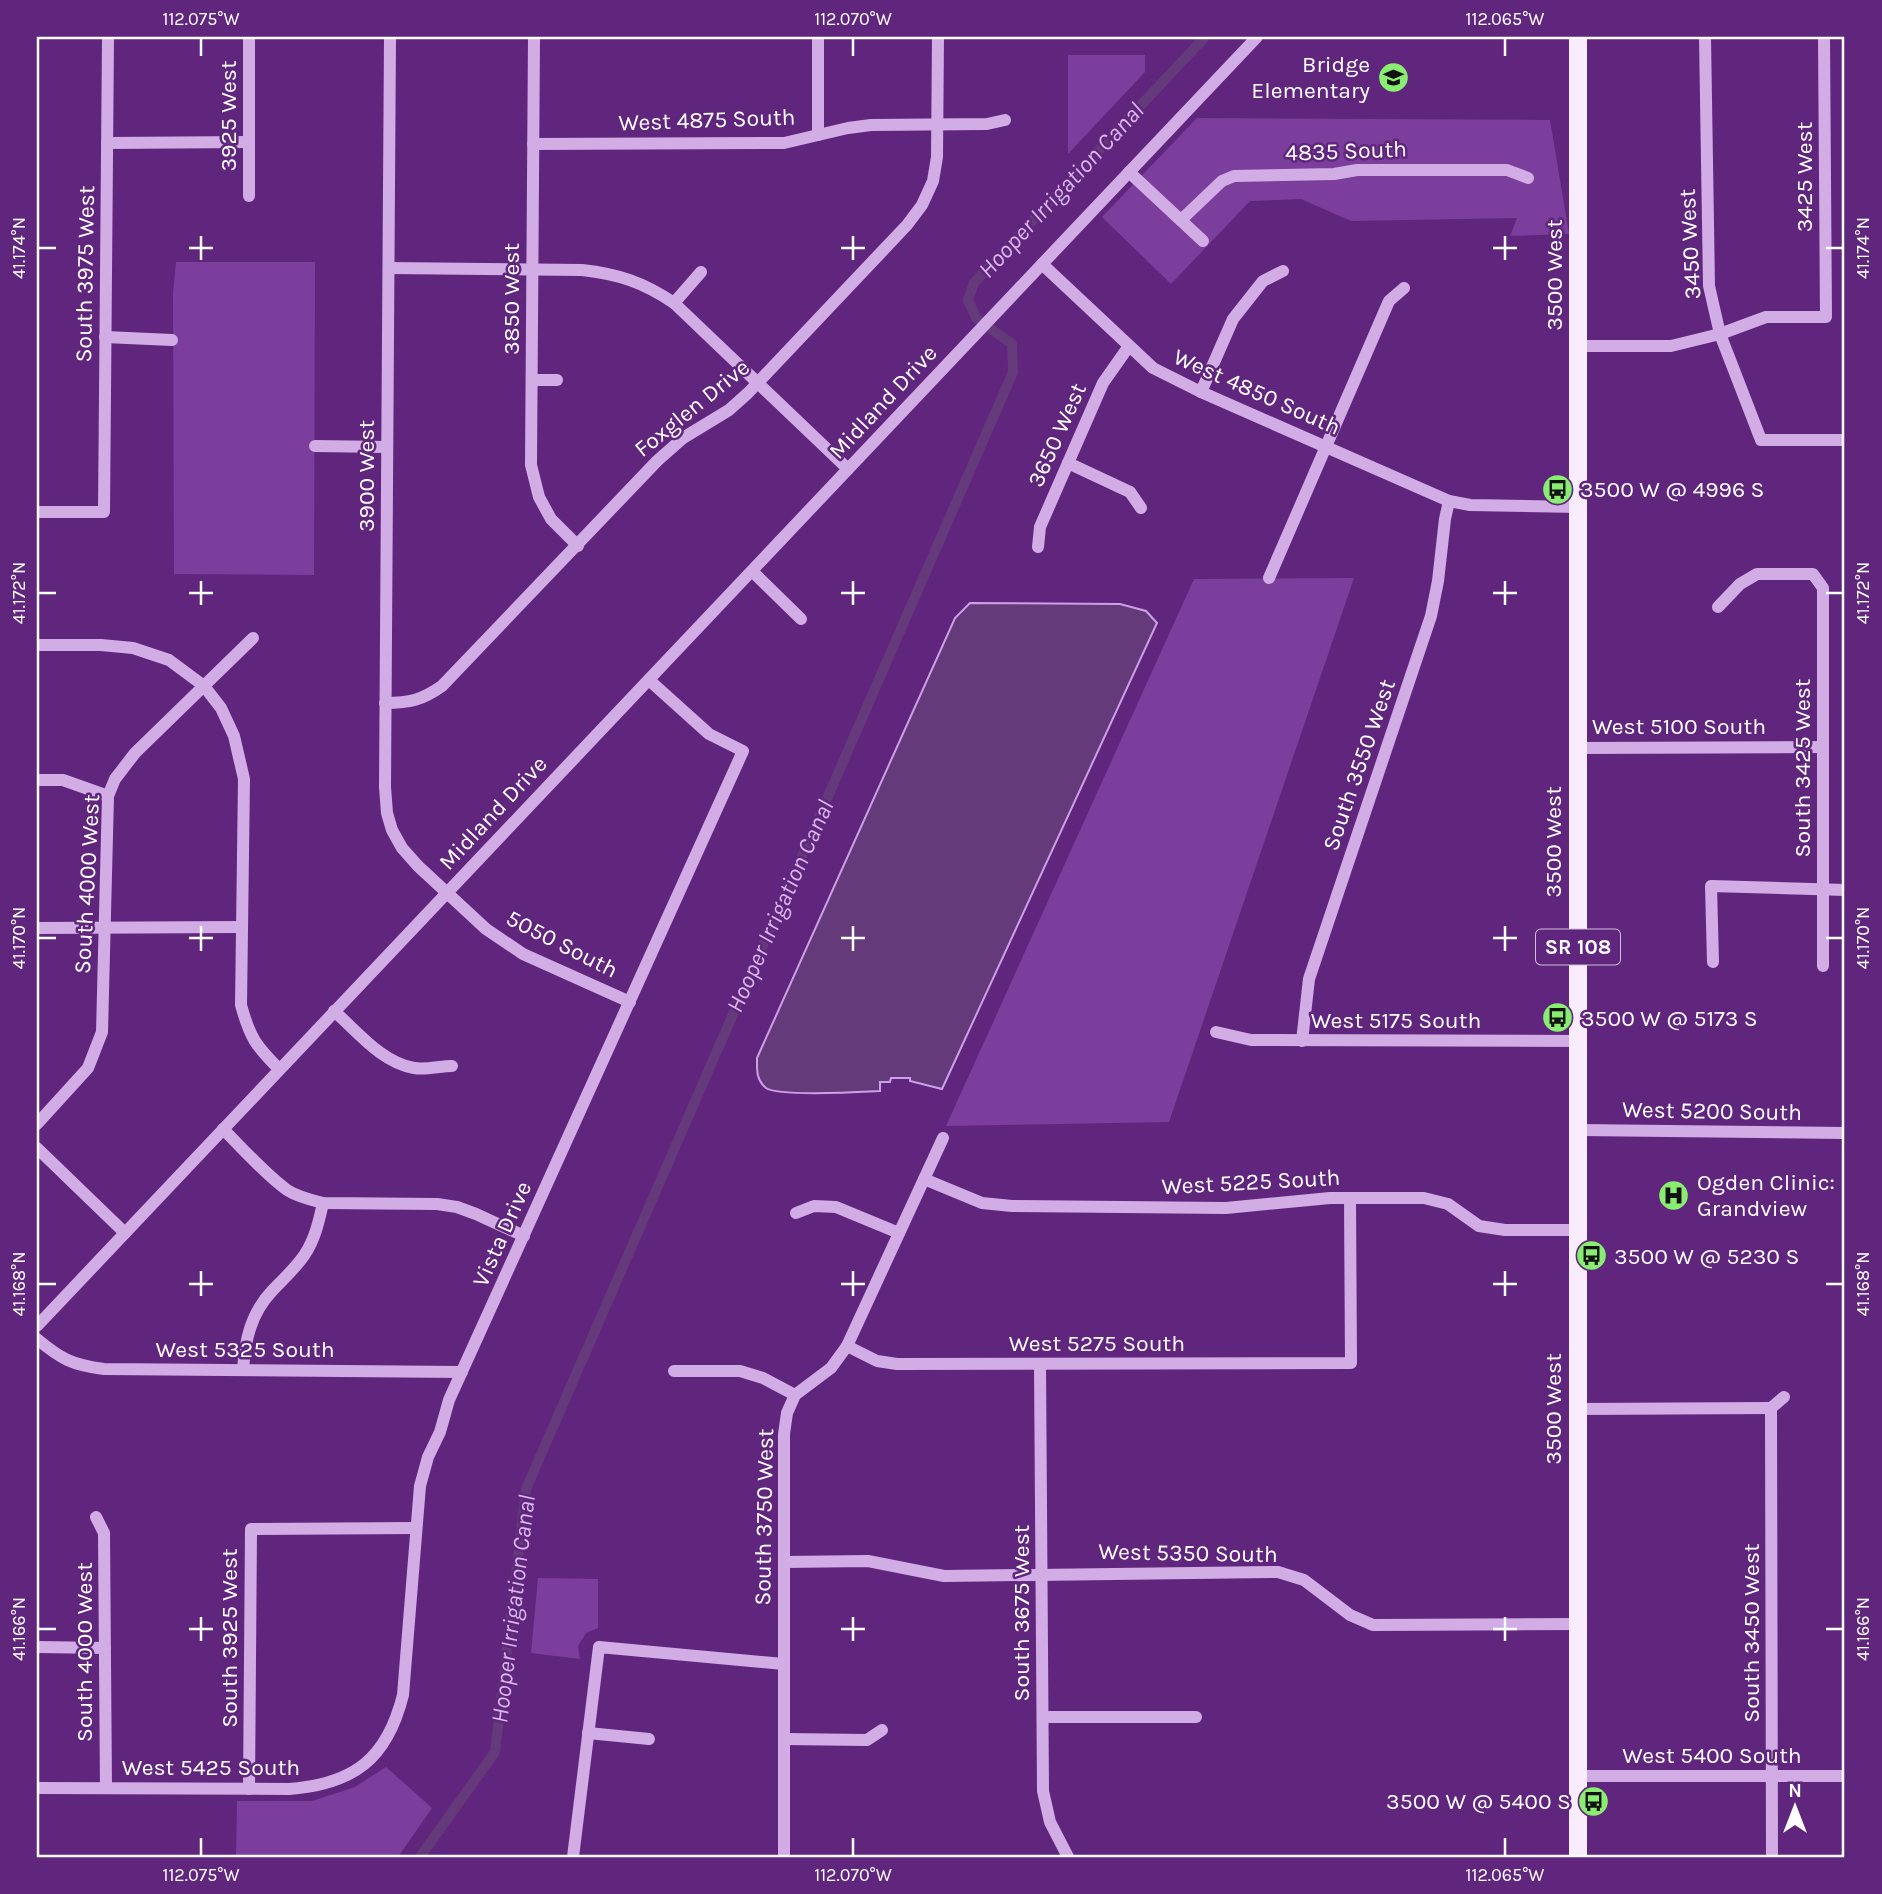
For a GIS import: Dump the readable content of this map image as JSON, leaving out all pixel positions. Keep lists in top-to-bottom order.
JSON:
{
  "streets": {
    "main road": ["3500 West", "SR 108"],
    "street": [
      "3925 West",
      "West 4875 South",
      "4835 South",
      "3425 West",
      "3450 West",
      "South 3975 West",
      "3850 West",
      "West 4850 South",
      "Midland Drive",
      "Foxglen Drive",
      "3650 West",
      "3900 West",
      "West 5100 South",
      "South 3550 West",
      "South 3425 West",
      "South 4000 West",
      "5050 South",
      "West 5175 South",
      "West 5200 South",
      "West 5225 South",
      "Vista Drive",
      "West 5275 South",
      "West 5325 South",
      "South 3750 West",
      "West 5350 South",
      "South 3675 West",
      "South 3450 West",
      "South 3925 West",
      "West 5400 South",
      "West 5425 South"
    ]
  },
  "crossings": [
    ["West 4875 South", "3850 West"],
    ["West 4875 South", "Foxglen Drive"],
    ["3425 West", "3450 West"],
    ["3500 West", "West 4850 South"],
    ["3500 West", "West 5100 South"],
    ["3500 West", "West 5175 South"],
    ["3500 West", "West 5200 South"],
    ["3500 West", "West 5225 South"],
    ["3500 West", "West 5350 South"],
    ["3500 West", "West 5400 South"],
    ["3850 West", "Foxglen Drive"],
    ["West 4850 South", "Midland Drive"],
    ["West 4850 South", "3650 West"],
    ["West 4850 South", "South 3550 West"],
    ["Midland Drive", "3900 West"],
    ["Midland Drive", "5050 South"],
    ["Midland Drive", "Vista Drive"],
    ["Foxglen Drive", "3900 West"],
    ["3900 West", "5050 South"],
    ["West 5100 South", "South 3425 West"],
    ["South 3550 West", "West 5175 South"],
    ["South 4000 West", "West 5425 South"],
    ["5050 South", "Vista Drive"],
    ["West 5225 South", "West 5275 South"],
    ["Vista Drive", "West 5325 South"],
    ["Vista Drive", "South 3925 West"],
    ["Vista Drive", "West 5425 South"],
    ["West 5275 South", "South 3675 West"],
    ["South 3750 West", "West 5350 South"],
    ["West 5350 South", "South 3675 West"],
    ["South 3450 West", "West 5400 South"],
    ["South 3925 West", "West 5425 South"]
  ],
  "water": ["Hooper Irrigation Canal"],
  "places": {
    "school or university": ["Bridge Elementary"],
    "bus stop": [
      "3500 W @ 4996 S",
      "3500 W @ 5173 S",
      "3500 W @ 5230 S",
      "3500 W @ 5400 S"
    ],
    "hospital": ["Ogden Clinic: Grandview"]
  },
  "north": "top",
  "coordinates": [
    "112.075°W",
    "112.070°W",
    "112.065°W",
    "41.174°N",
    "41.172°N",
    "41.170°N",
    "41.168°N",
    "41.166°N"
  ]
}
